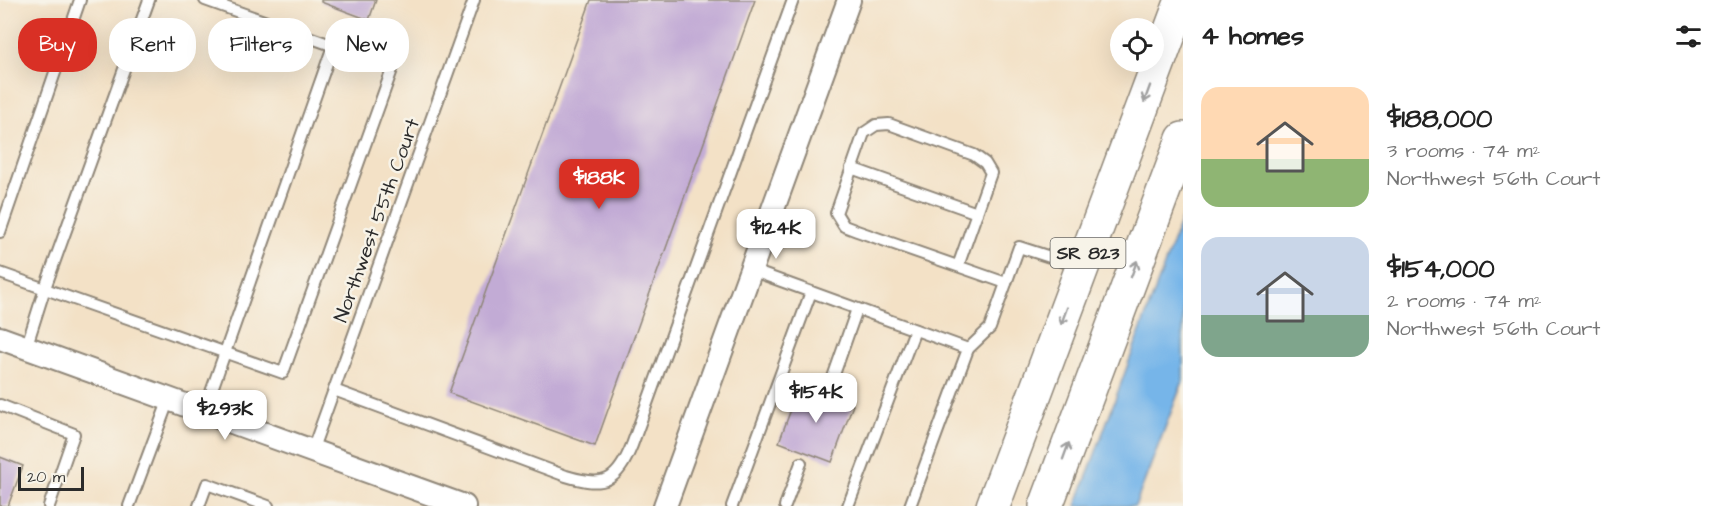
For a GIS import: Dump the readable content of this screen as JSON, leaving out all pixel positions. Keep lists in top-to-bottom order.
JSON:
{
  "streets": {
    "main road": ["SR 823"],
    "lane": ["Northwest 55th Court"]
  },
  "scale_bar": "20 m",
  "page": {
    "heading": "4 homes",
    "chip": [
      "Buy",
      "Rent",
      "Filters",
      "New"
    ],
    "list": [
      {
        "name": "$188,000",
        "note": "3 rooms · 74 m² · Northwest 56th Court"
      },
      {
        "name": "$154,000",
        "note": "2 rooms · 74 m² · Northwest 56th Court"
      }
    ],
    "price": [
      "$188K",
      "$124K",
      "$154K",
      "$293K"
    ],
    "scale": "20 m"
  }
}
